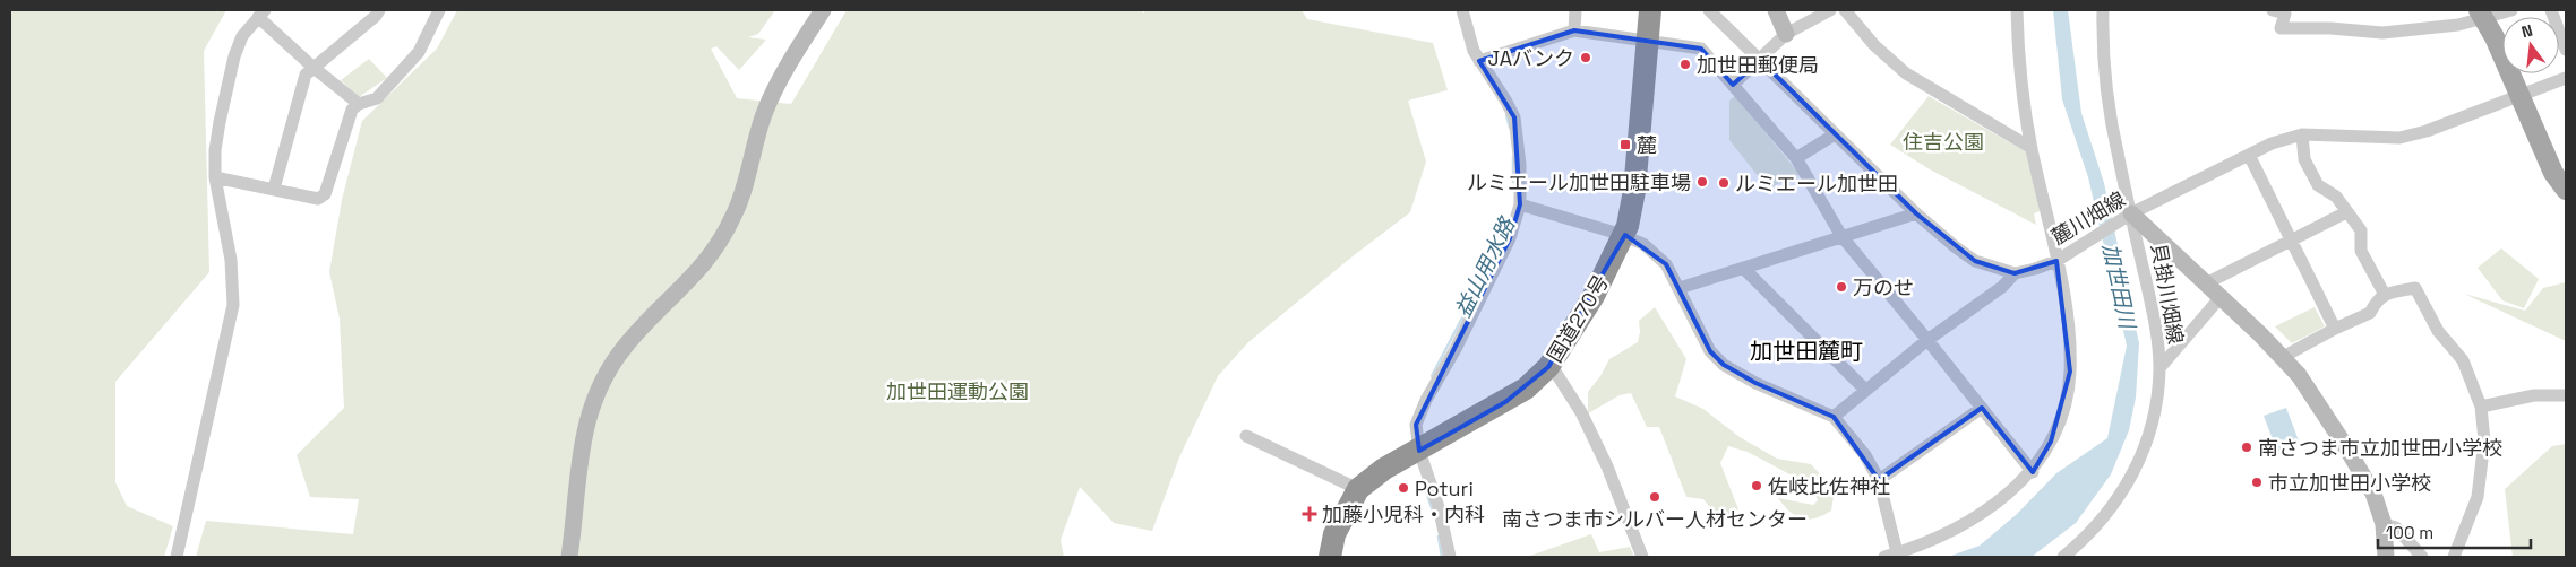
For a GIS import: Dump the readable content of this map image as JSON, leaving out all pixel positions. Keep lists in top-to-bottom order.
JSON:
{
  "streets": {
    "highway": ["国道270号"],
    "street": ["麓川畑線", "貝掛川畑線"]
  },
  "crossings": [
    ["麓川畑線", "貝掛川畑線"]
  ],
  "districts": ["加世田麓町"],
  "water": ["益山用水路", "加世田川"],
  "parks": ["住吉公園", "加世田運動公園"],
  "places": {
    "other": [
      "JAバンク",
      "加世田郵便局",
      "ルミエール加世田駐車場",
      "ルミエール加世田",
      "万のせ",
      "南さつま市立加世田小学校",
      "市立加世田小学校",
      "佐岐比佐神社",
      "Poturi",
      "南さつま市シルバー人材センター"
    ],
    "transit": ["麓"],
    "health": ["加藤小児科・内科"]
  },
  "scale_bar": "100 m",
  "north": "top"
}
